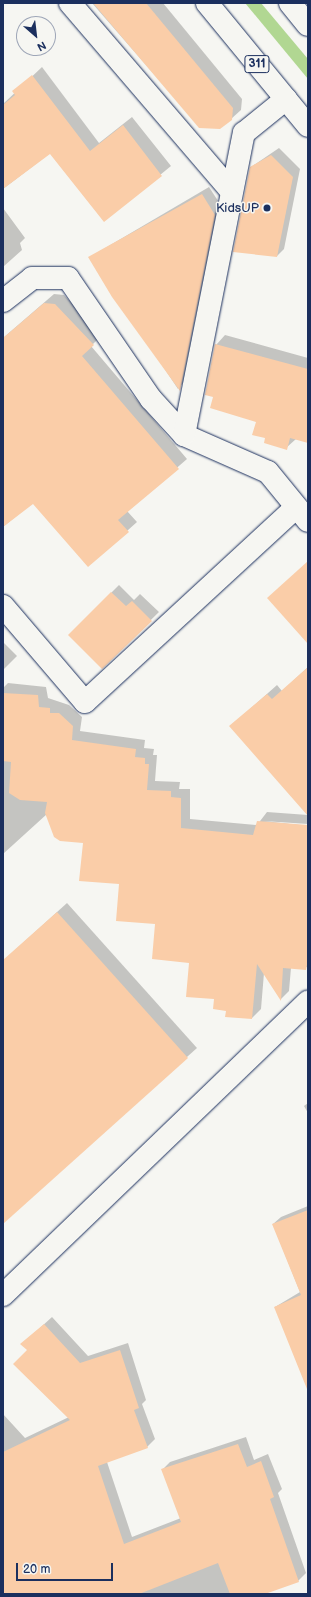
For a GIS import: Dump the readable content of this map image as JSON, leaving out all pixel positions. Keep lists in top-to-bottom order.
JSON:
{
  "streets": {
    "street": ["311"]
  },
  "places": ["KidsUP"],
  "scale_bar": "20 m",
  "north": "bottom right"
}
